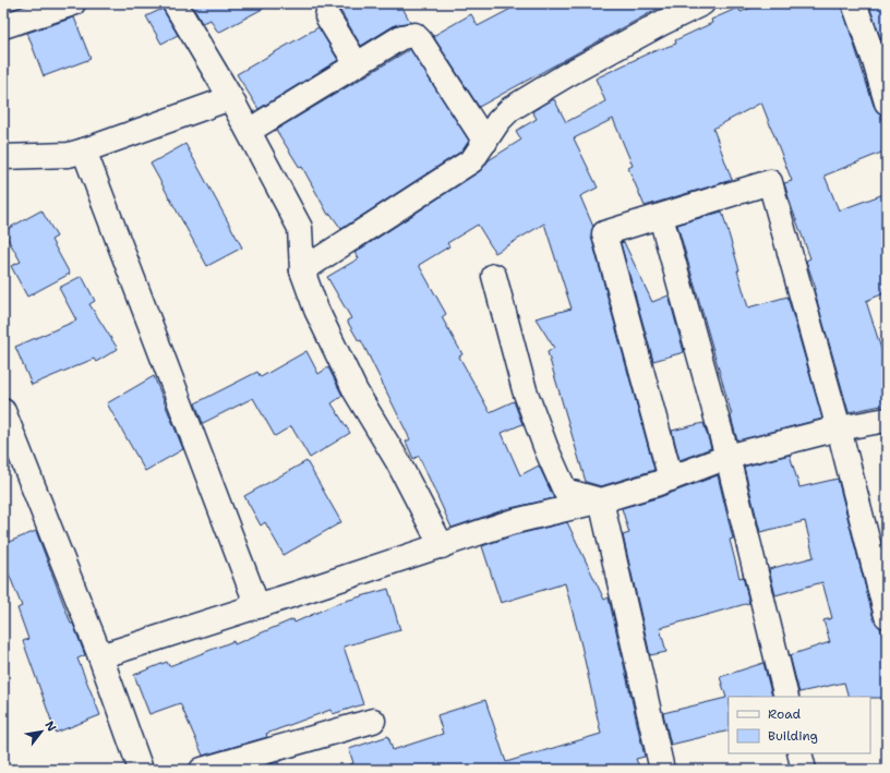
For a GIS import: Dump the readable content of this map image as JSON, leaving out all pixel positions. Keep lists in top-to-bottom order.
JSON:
{
  "legend": ["Road", "Building"],
  "north": "top right"
}
